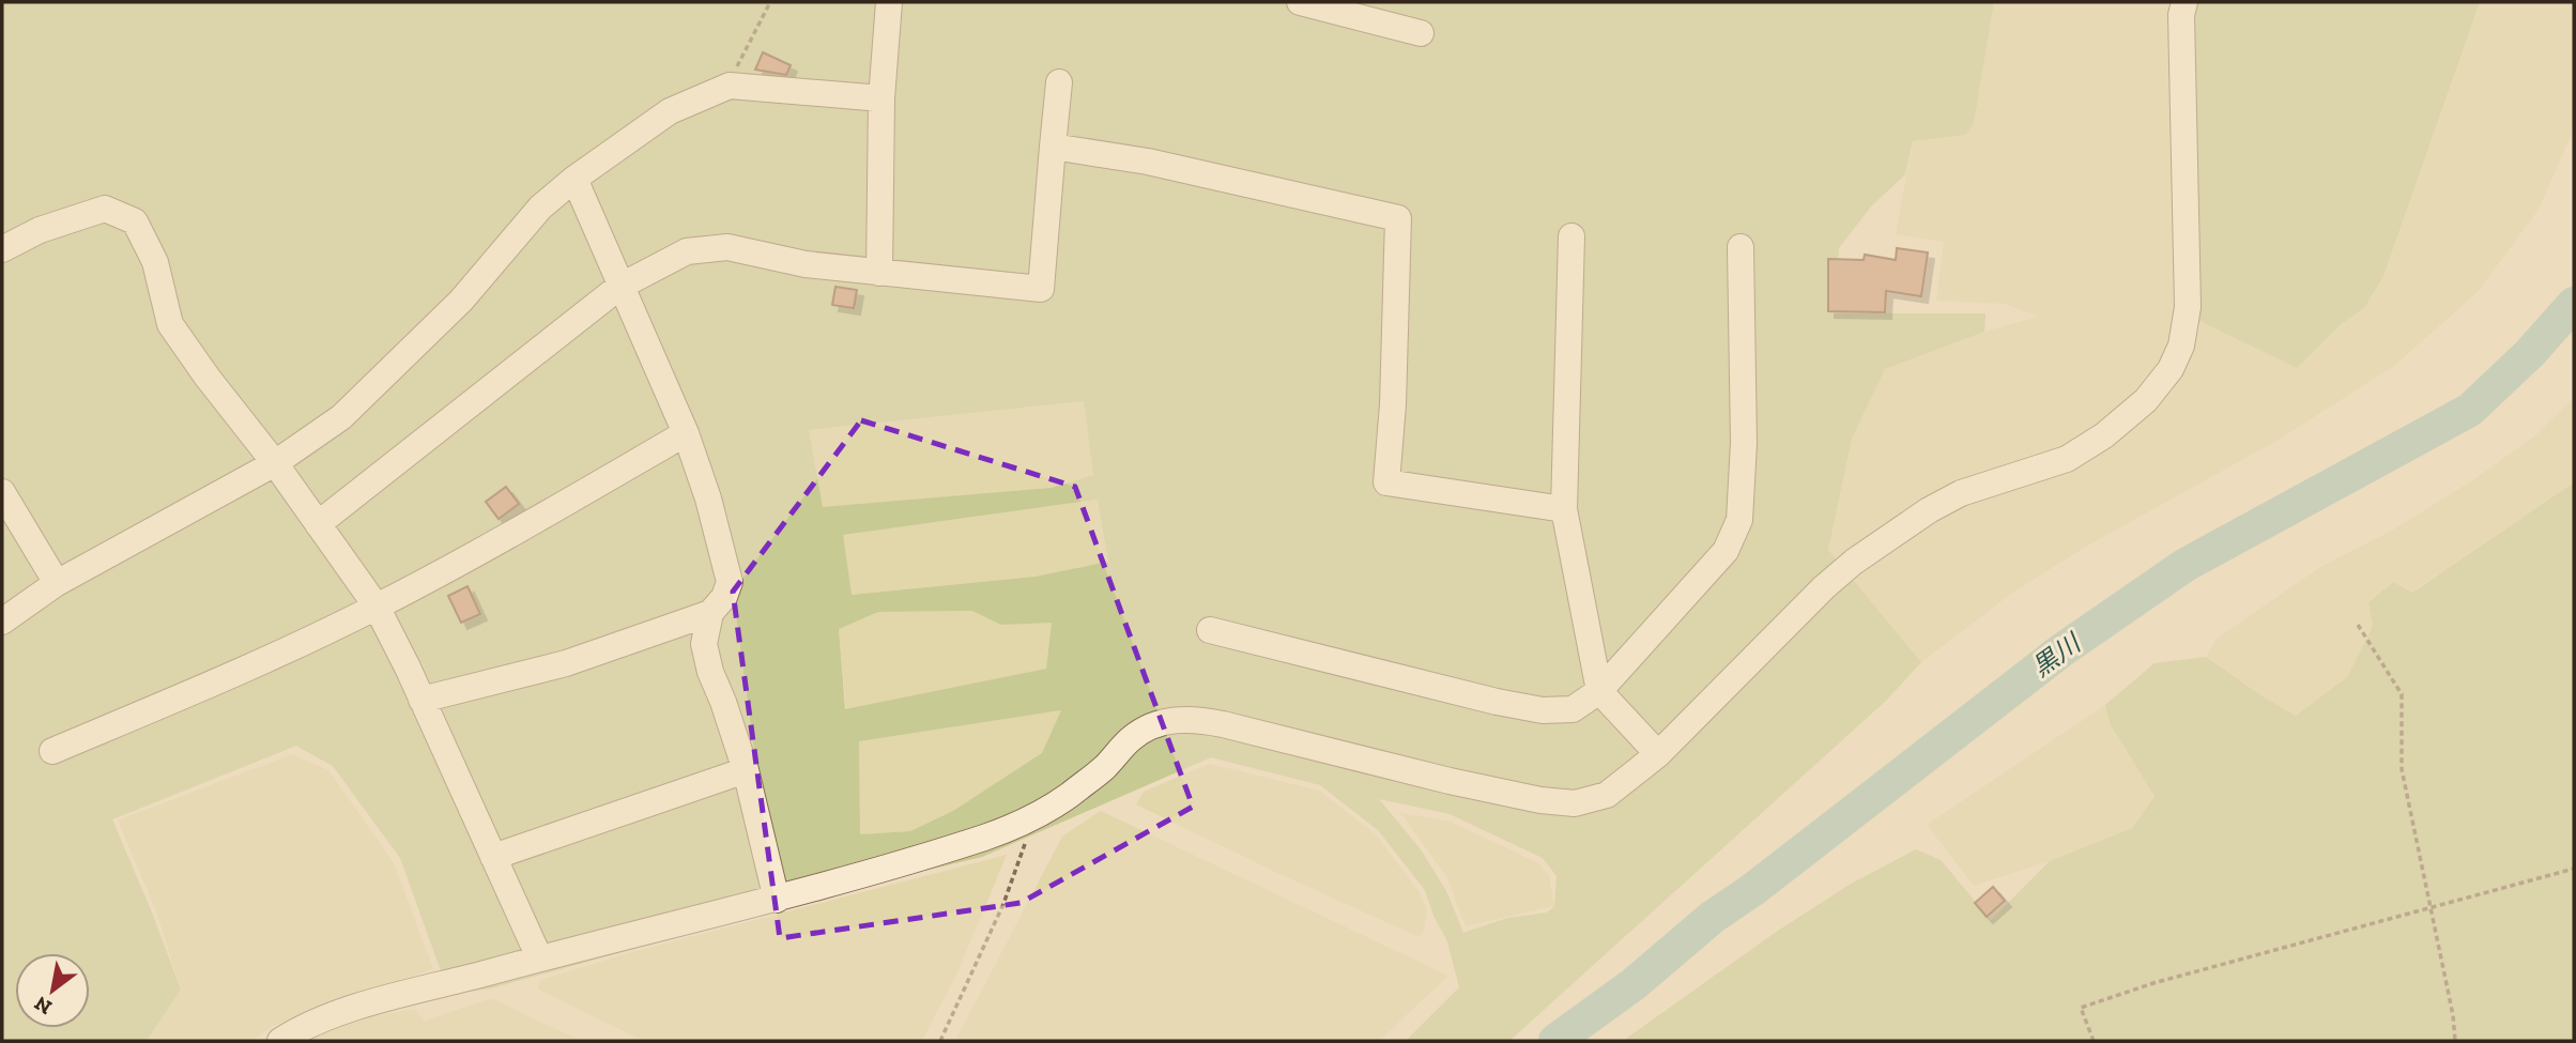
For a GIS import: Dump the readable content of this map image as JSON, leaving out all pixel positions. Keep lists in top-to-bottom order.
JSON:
{
  "water": ["黒川"],
  "north": "bottom left"
}
